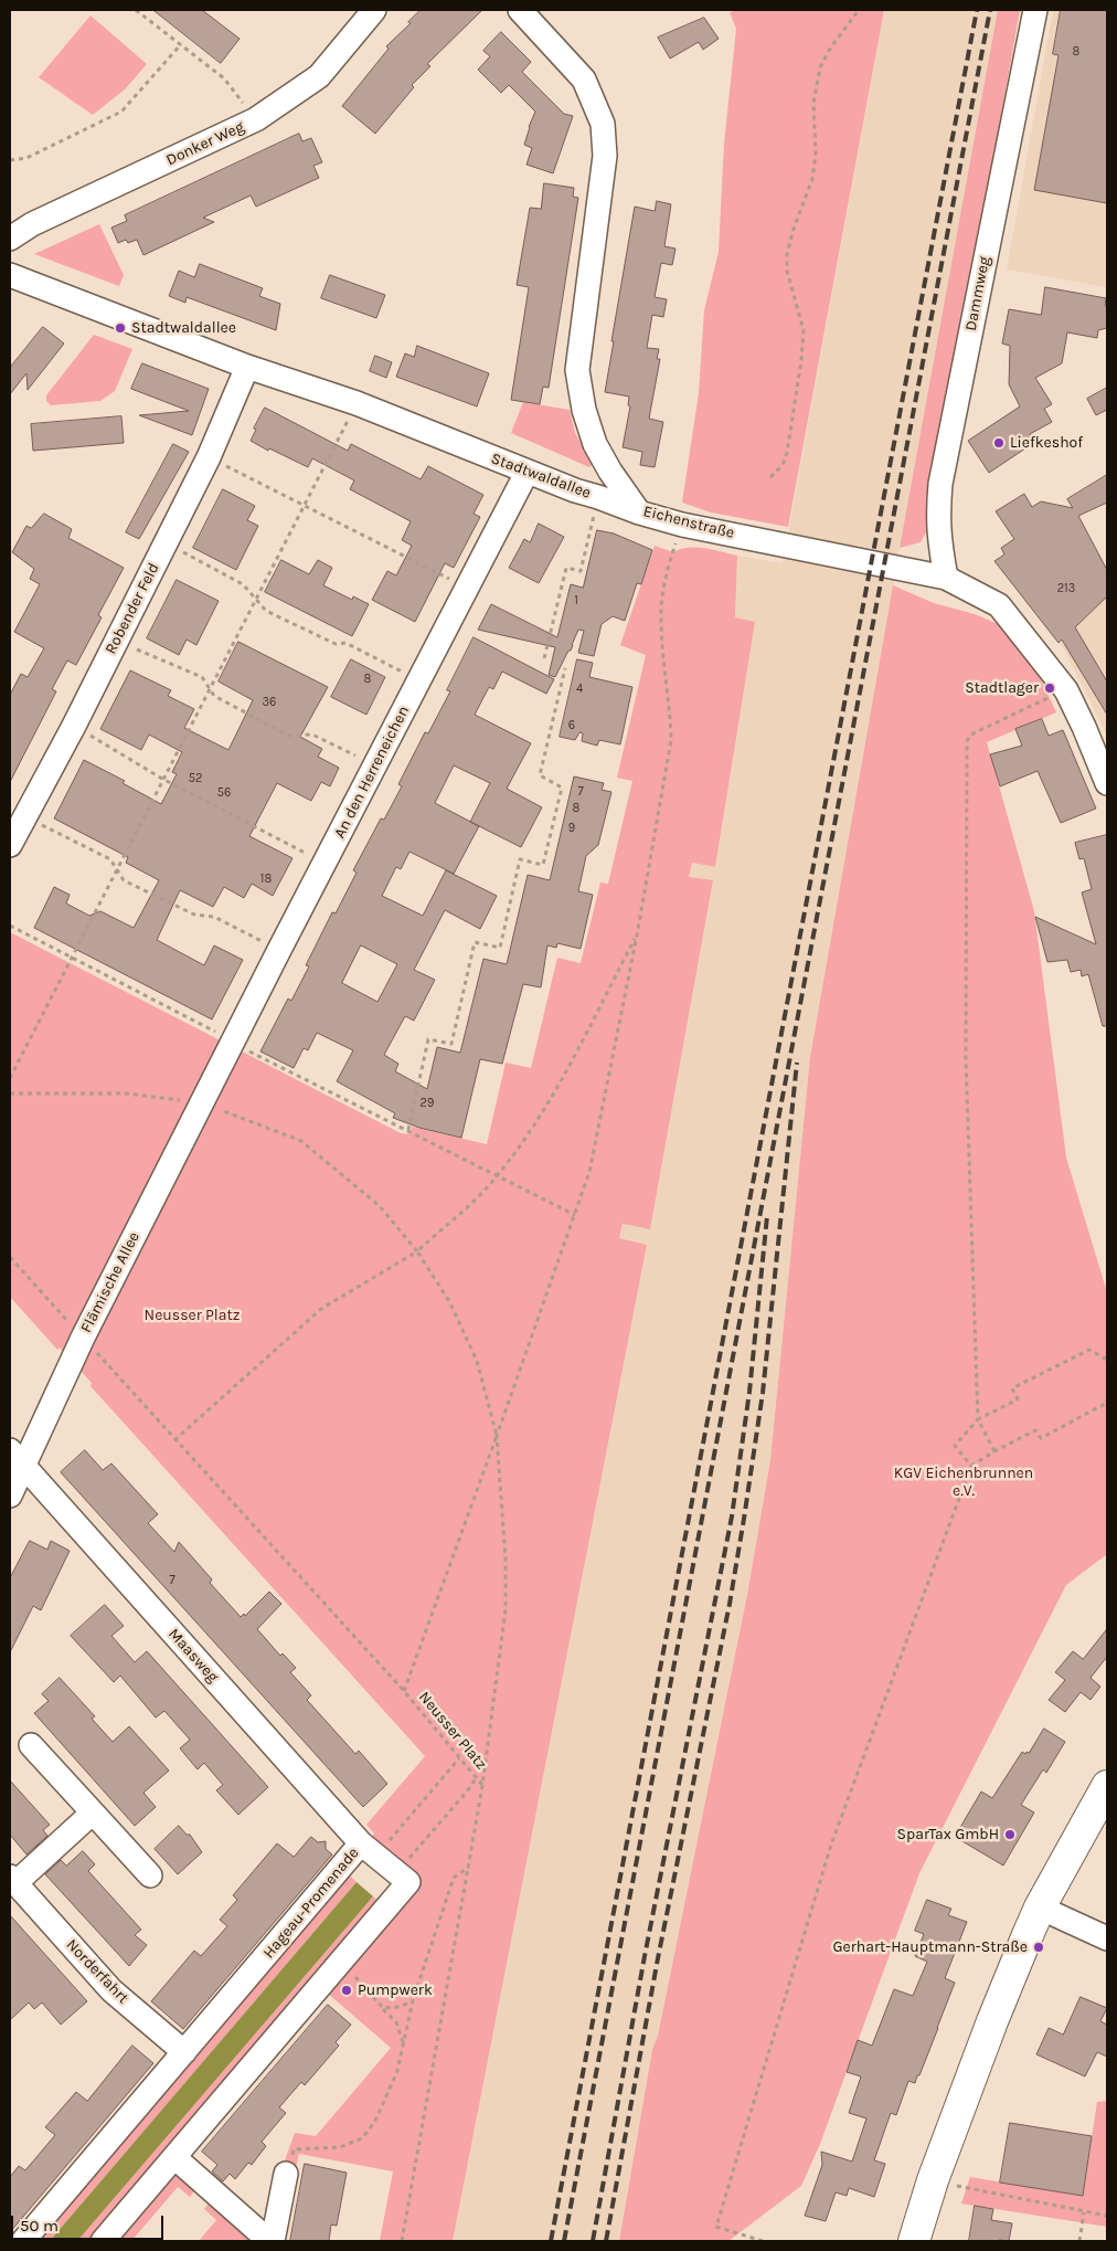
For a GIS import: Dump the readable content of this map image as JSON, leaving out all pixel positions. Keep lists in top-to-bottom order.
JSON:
{
  "streets": {
    "street": [
      "Donker Weg",
      "Dammweg",
      "Stadtwaldallee",
      "Eichenstraße",
      "Robender Feld",
      "An den Herreneichen",
      "Flämische Allee",
      "Maasweg",
      "Hageau-Promenade",
      "Norderfahrt"
    ],
    "path": ["Neusser Platz"]
  },
  "crossings": [
    ["Dammweg", "Eichenstraße"],
    ["Stadtwaldallee", "Eichenstraße"],
    ["Stadtwaldallee", "Robender Feld"],
    ["Stadtwaldallee", "An den Herreneichen"],
    ["An den Herreneichen", "Flämische Allee"],
    ["Flämische Allee", "Maasweg"],
    ["Flämische Allee", "Neusser Platz"],
    ["Maasweg", "Hageau-Promenade"],
    ["Hageau-Promenade", "Norderfahrt"]
  ],
  "parks": ["Neusser Platz", "KGV Eichenbrunnen e.V."],
  "places": [
    "Stadtwaldallee",
    "Liefkeshof",
    "Stadtlager",
    "SparTax GmbH",
    "Gerhart-Hauptmann-Straße",
    "Pumpwerk"
  ],
  "house_numbers": [
    "8",
    "213",
    "1",
    "8",
    "4",
    "36",
    "6",
    "52",
    "7",
    "56",
    "8",
    "9",
    "18",
    "29",
    "7"
  ],
  "scale_bar": "50 m"
}
